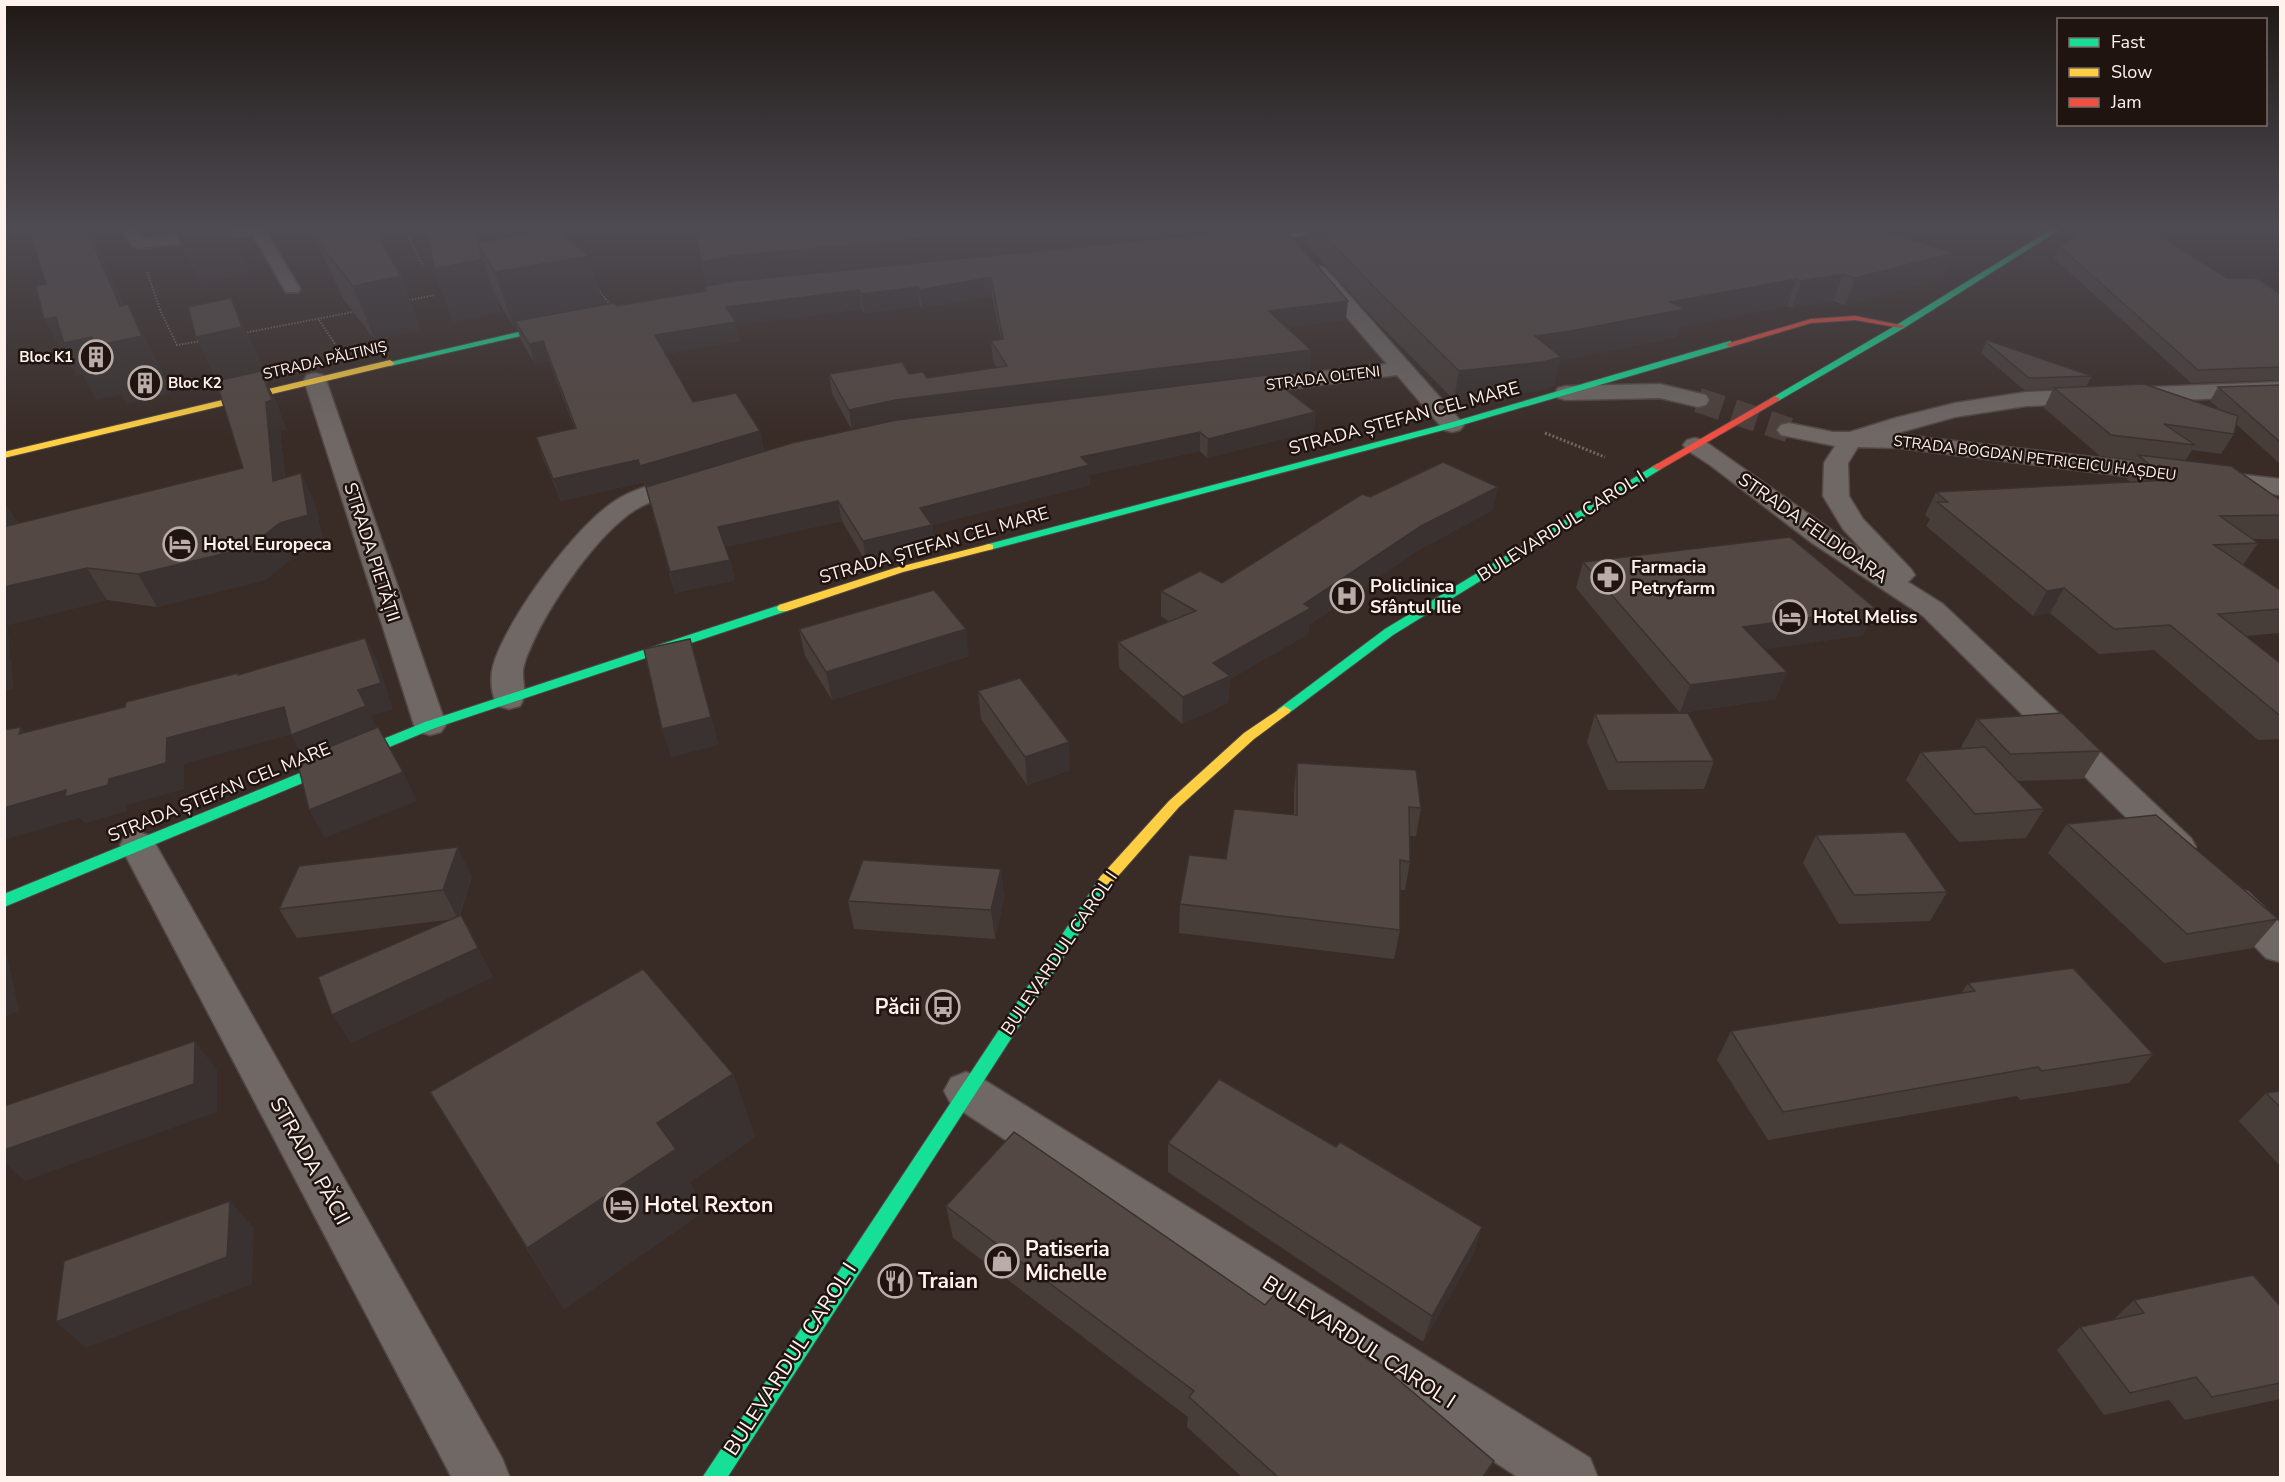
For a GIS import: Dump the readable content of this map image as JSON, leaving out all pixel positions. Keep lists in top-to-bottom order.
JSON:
{
  "streets": {
    "street": [
      "STRADA PĂLTINIȘ",
      "STRADA OLTENI",
      "STRADA ȘTEFAN CEL MARE",
      "STRADA BOGDAN PETRICEICU HAȘDEU",
      "BULEVARDUL CAROL I",
      "STRADA FELDIOARA",
      "STRADA PIETĂȚII",
      "STRADA PĂCII"
    ]
  },
  "crossings": [
    ["STRADA PĂLTINIȘ", "STRADA PIETĂȚII"],
    ["STRADA ȘTEFAN CEL MARE", "BULEVARDUL CAROL I"],
    ["STRADA ȘTEFAN CEL MARE", "STRADA PIETĂȚII"],
    ["STRADA ȘTEFAN CEL MARE", "STRADA PĂCII"],
    ["STRADA BOGDAN PETRICEICU HAȘDEU", "STRADA FELDIOARA"],
    ["BULEVARDUL CAROL I", "STRADA FELDIOARA"]
  ],
  "places": {
    "building": ["Bloc K1", "Bloc K2"],
    "hotel": ["Hotel Europeca", "Hotel Meliss", "Hotel Rexton"],
    "pharmacy": ["Farmacia Petryfarm"],
    "hospital": ["Policlinica Sfântul Ilie"],
    "bus stop": ["Păcii"],
    "shop": ["Patiseria Michelle"],
    "restaurant": ["Traian"]
  },
  "legend": ["Fast", "Slow", "Jam"]
}
